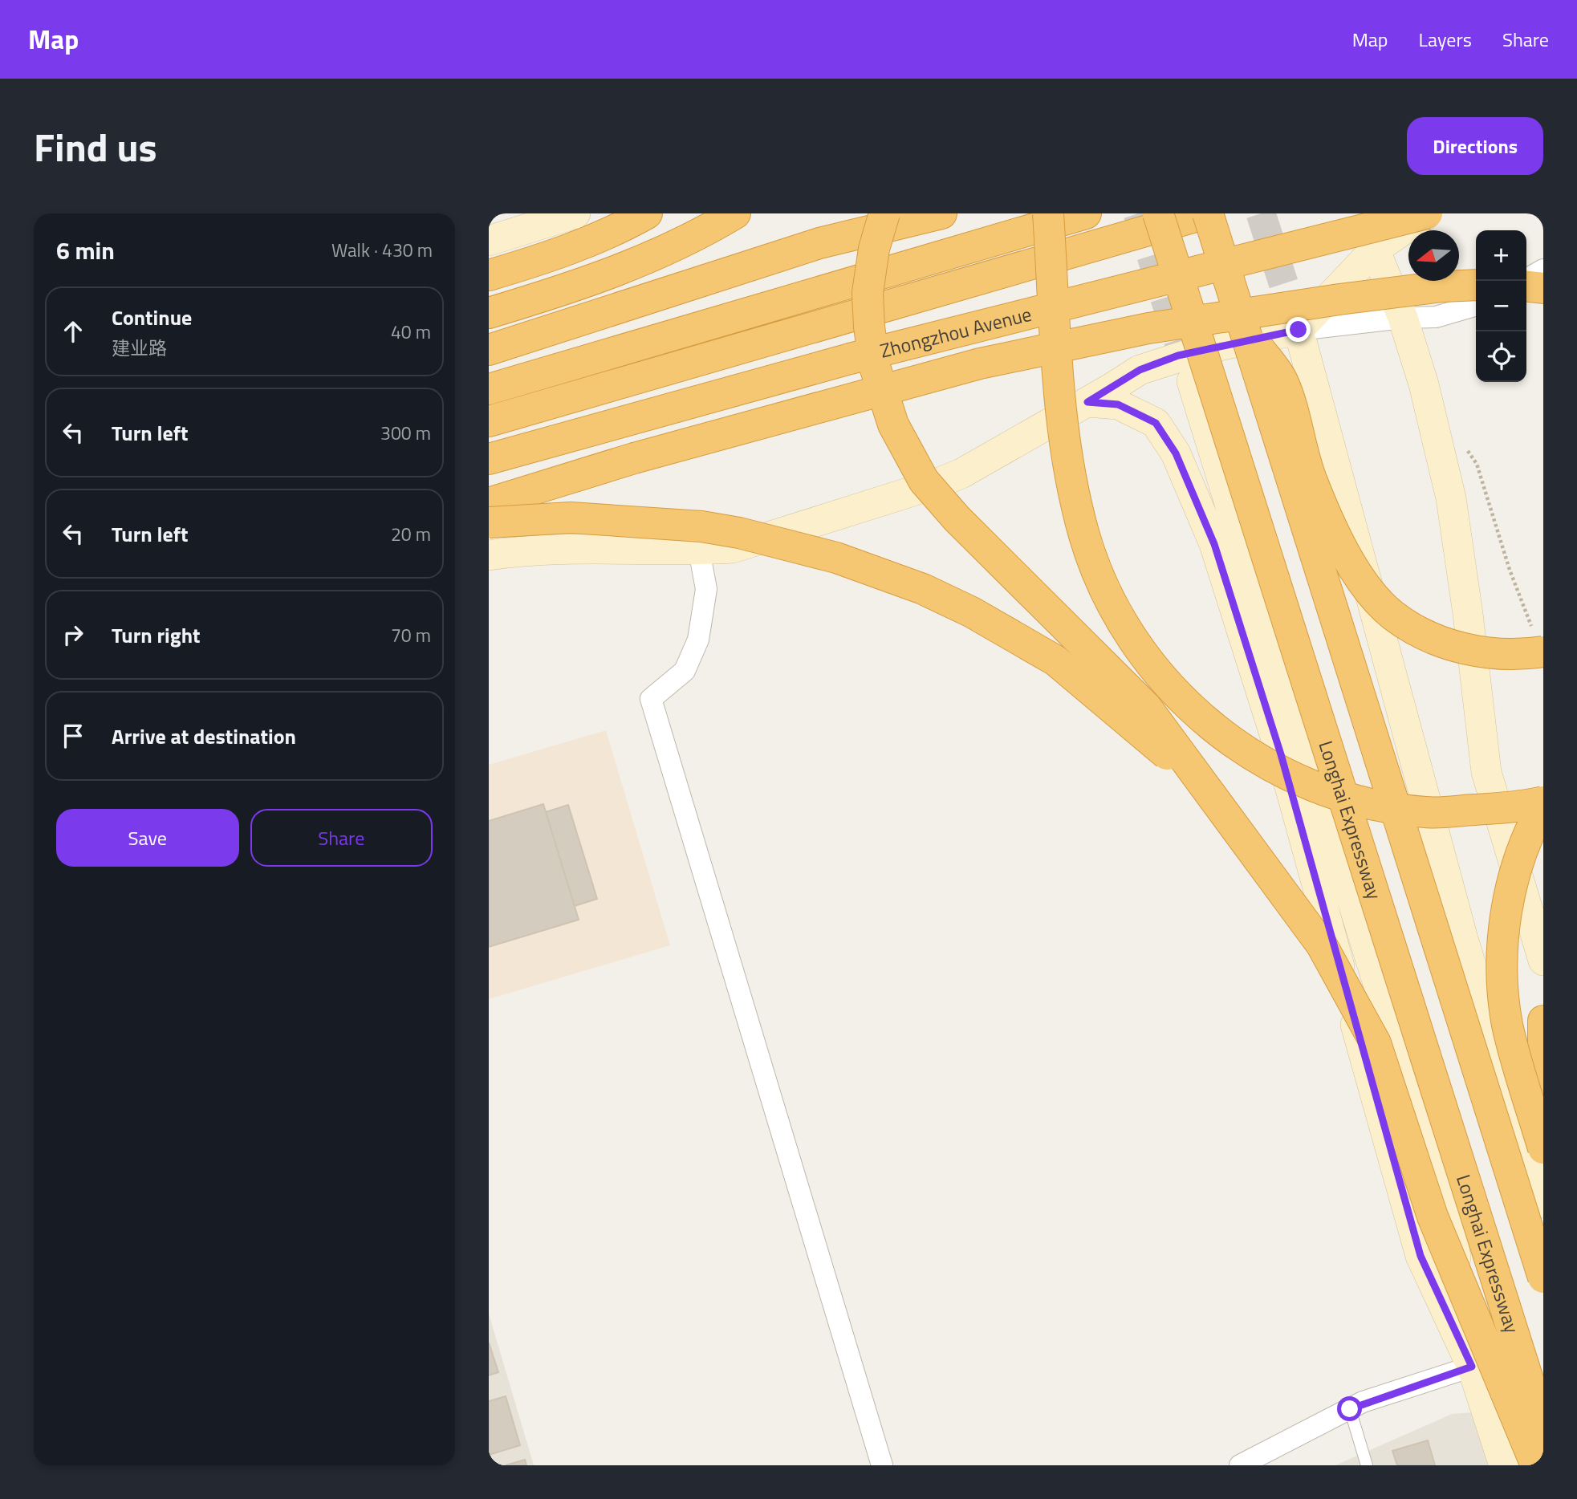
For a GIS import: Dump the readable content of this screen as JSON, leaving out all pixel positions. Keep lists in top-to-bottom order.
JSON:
{
  "streets": {
    "highway": ["Zhongzhou Avenue", "Longhai Expressway"]
  },
  "north": "left",
  "page": {
    "header": "Map",
    "nav": ["Map", "Layers", "Share"],
    "title": "Find us",
    "buttons": [
      "Directions",
      ["Save", "Share"]
    ],
    "heading": ["6 min", "Walk · 430 m"],
    "map_buttons": ["+", "−"],
    "list": [
      ["Continue", "建业路", "40 m"],
      ["Turn left", "300 m"],
      ["Turn left", "20 m"],
      ["Turn right", "70 m"],
      "Arrive at destination"
    ]
  }
}
